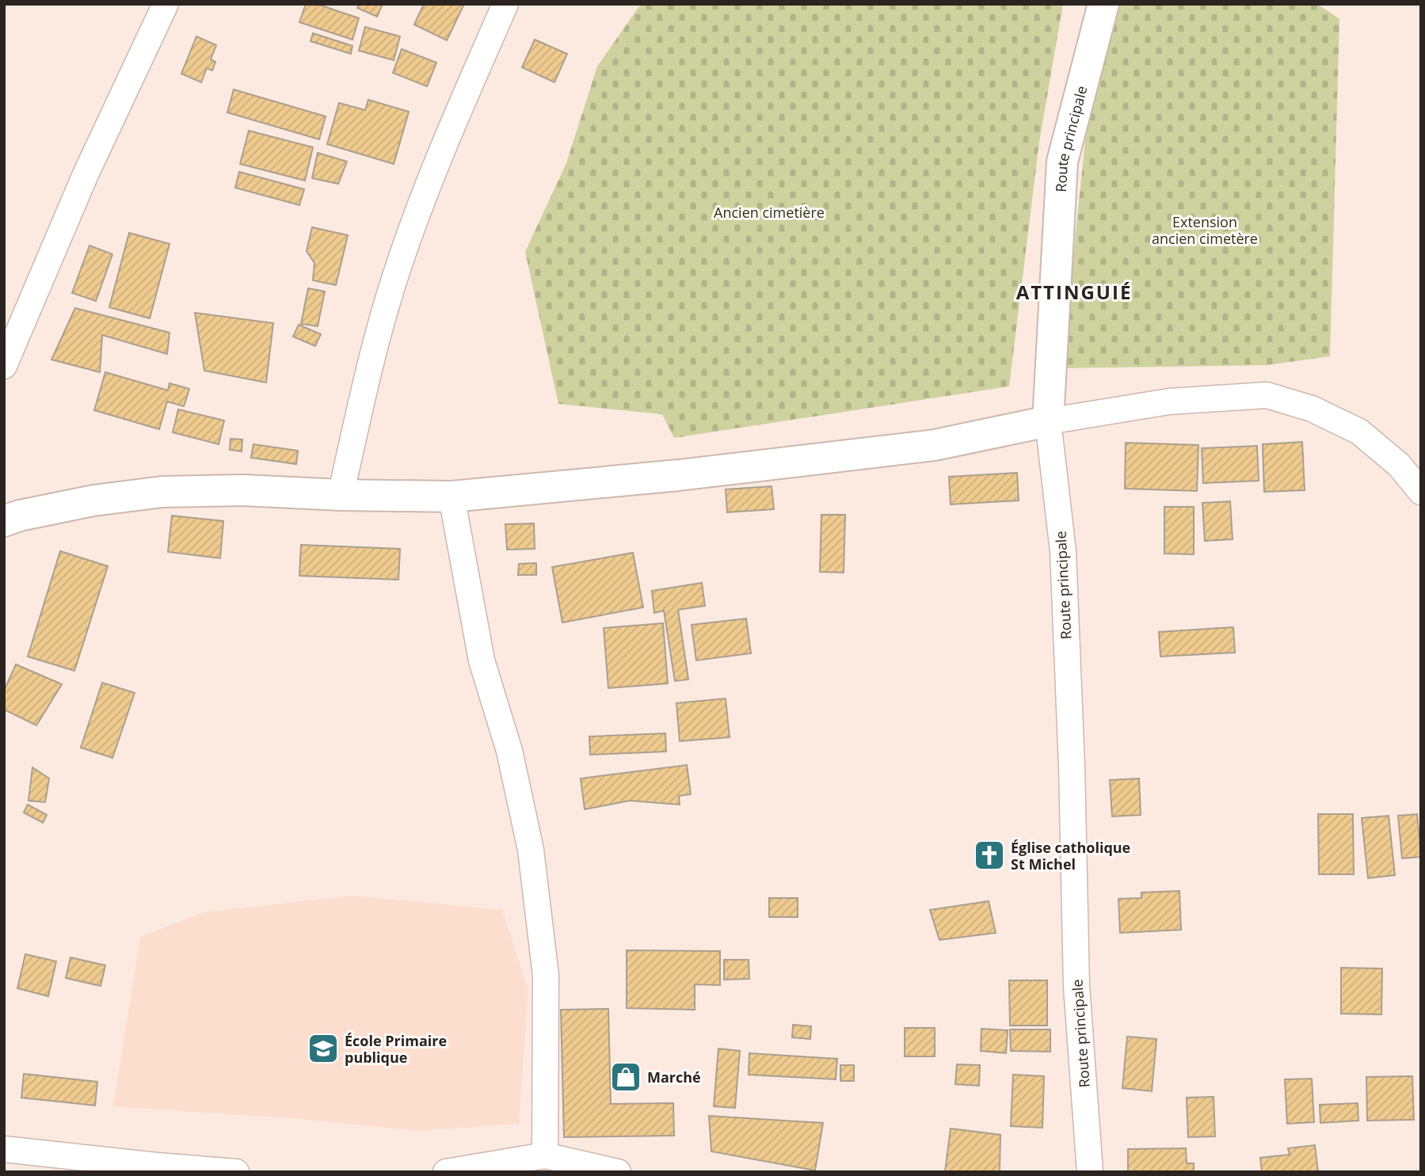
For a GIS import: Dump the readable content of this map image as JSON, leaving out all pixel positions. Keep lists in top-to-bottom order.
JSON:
{
  "streets": {
    "street": ["Route principale"]
  },
  "districts": ["ATTINGUIÉ"],
  "parks": ["Ancien cimetière", "Extension ancien cimetère"],
  "places": {
    "church": ["Église catholique St Michel"],
    "school or university": ["École Primaire publique"],
    "shop": ["Marché"]
  }
}
